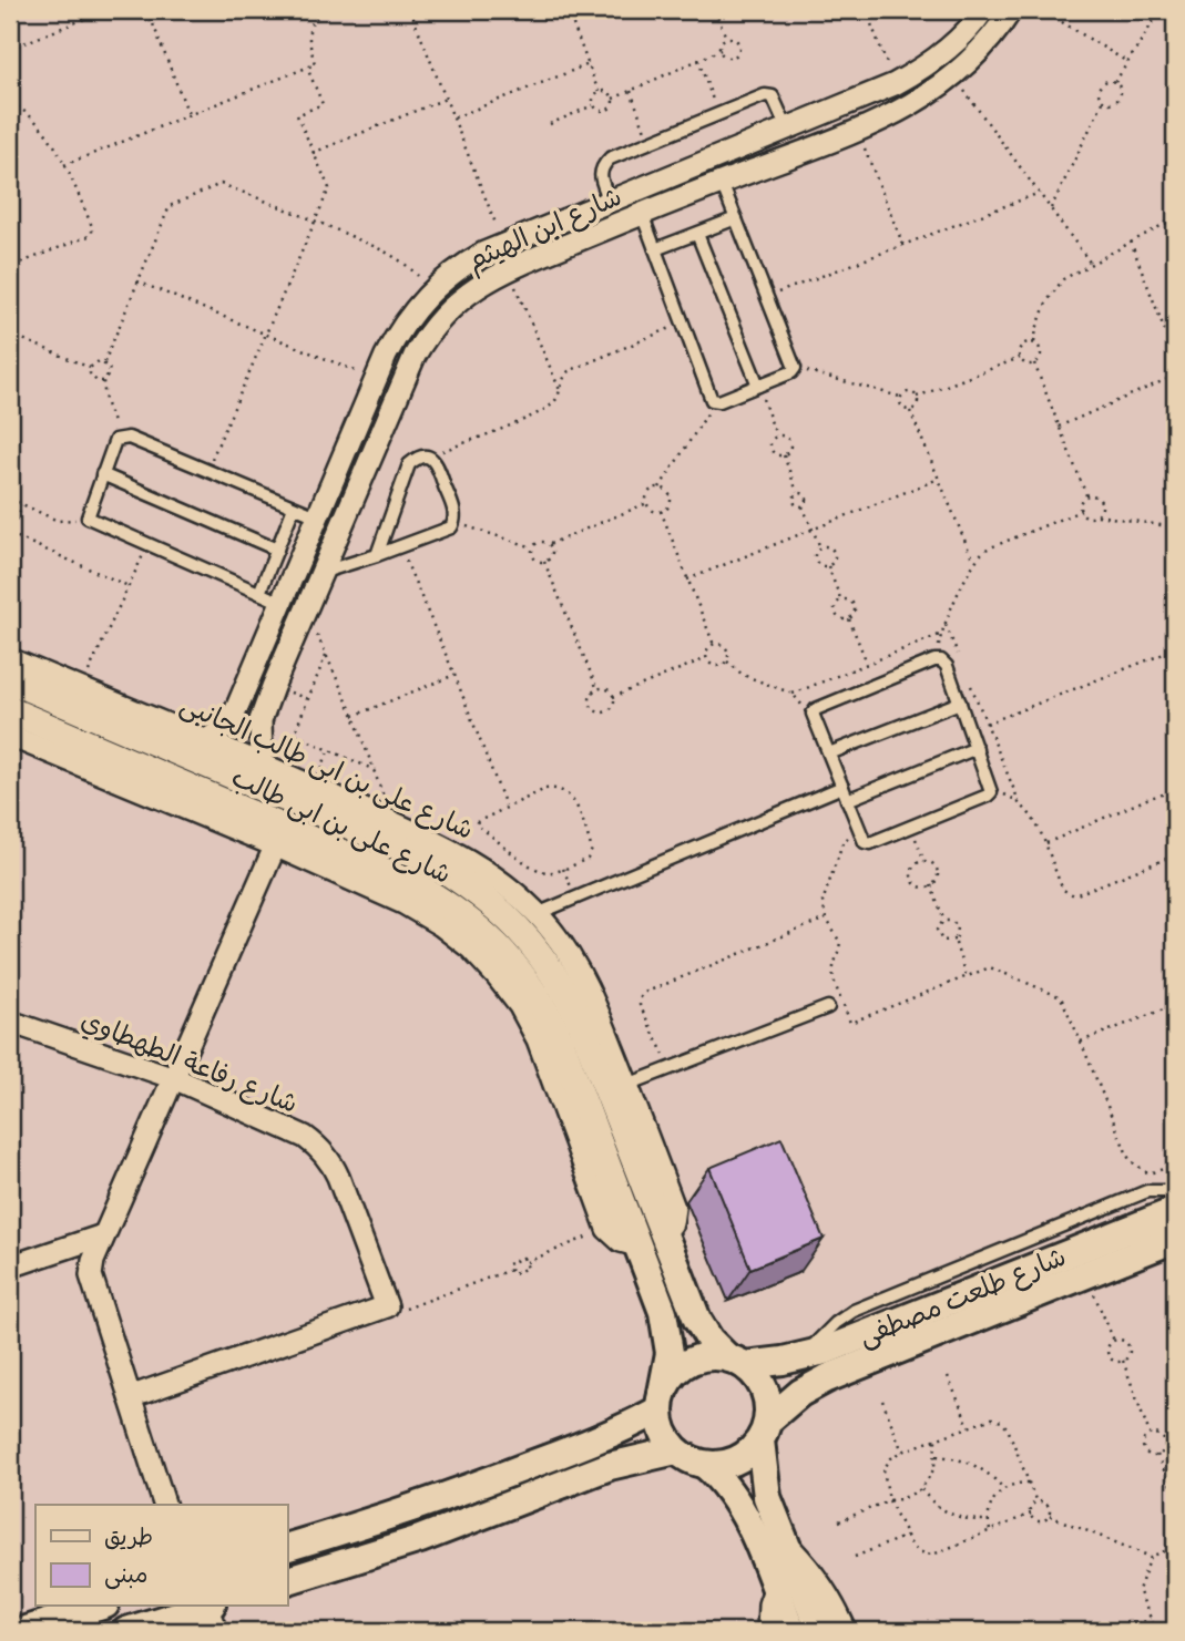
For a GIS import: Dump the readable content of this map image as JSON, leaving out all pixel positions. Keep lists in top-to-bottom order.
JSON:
{
  "streets": {
    "street": [
      "شارع ابن الهيثم",
      "شارع على بن ابى طالب الجانبى",
      "شارع على بن ابى طالب",
      "شارع رفاعة الطهطاوي",
      "شارع طلعت مصطفى"
    ]
  },
  "crossings": [
    ["شارع ابن الهيثم", "شارع على بن ابى طالب الجانبى"],
    ["شارع على بن ابى طالب الجانبى", "شارع على بن ابى طالب"],
    ["شارع على بن ابى طالب", "شارع طلعت مصطفى"]
  ],
  "legend": ["طريق", "مبنى"]
}
